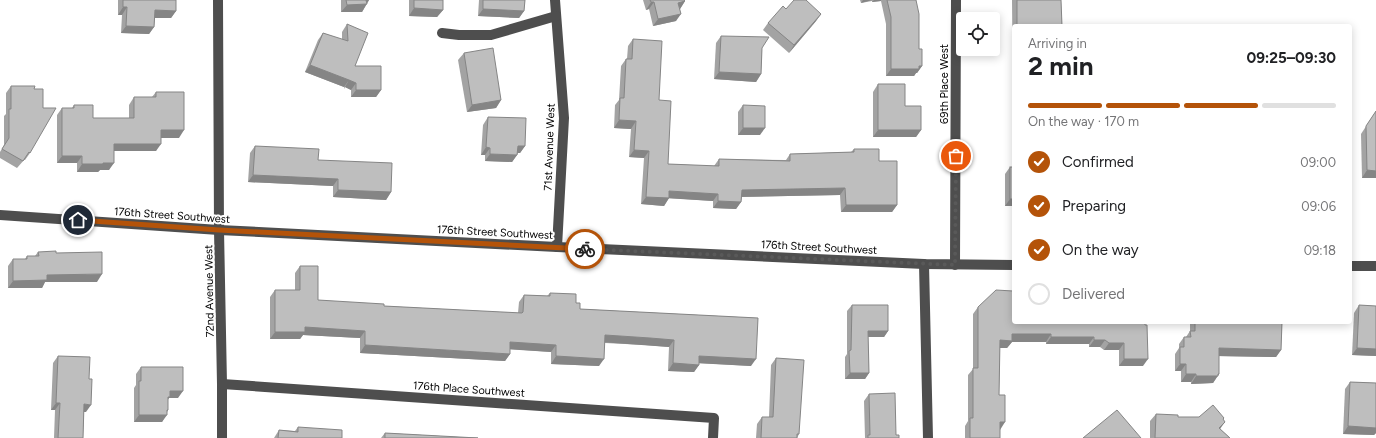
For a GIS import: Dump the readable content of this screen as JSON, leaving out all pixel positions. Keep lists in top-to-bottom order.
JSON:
{
  "streets": {
    "street": [
      "69th Place West",
      "71st Avenue West",
      "176th Street Southwest",
      "72nd Avenue West",
      "176th Place Southwest"
    ]
  },
  "crossings": [
    ["69th Place West", "176th Street Southwest"],
    ["71st Avenue West", "176th Street Southwest"],
    ["176th Street Southwest", "72nd Avenue West"],
    ["72nd Avenue West", "176th Place Southwest"]
  ],
  "page": {
    "heading": ["2 min", "Arriving in", "09:25–09:30"],
    "bar": "On the way · 170 m",
    "list": [
      ["Confirmed", "09:00"],
      ["Preparing", "09:06"],
      ["On the way", "09:18"],
      "Delivered"
    ]
  }
}
